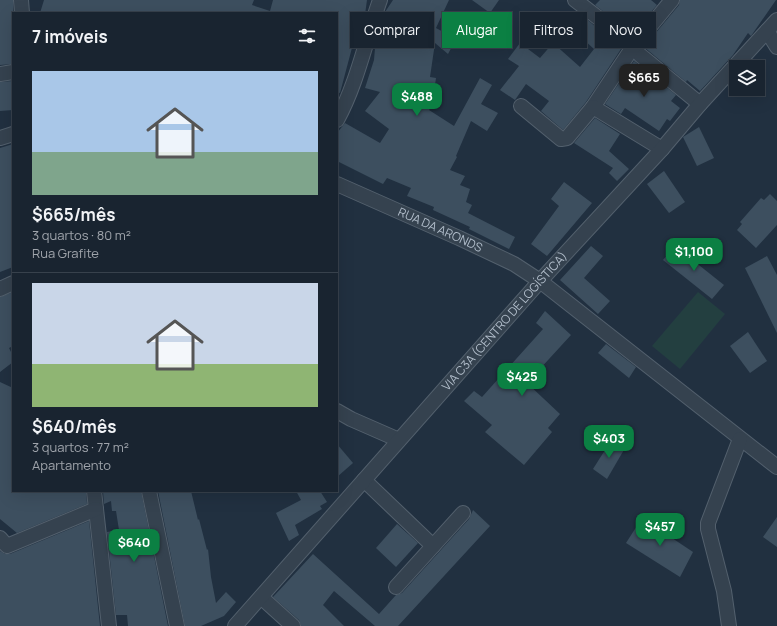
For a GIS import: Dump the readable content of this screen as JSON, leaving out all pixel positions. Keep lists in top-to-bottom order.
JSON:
{
  "streets": {
    "street": ["RUA DA ARONDS", "VIA C3A (CENTRO DE LOGÍSTICA)"]
  },
  "crossings": [
    ["RUA DA ARONDS", "VIA C3A (CENTRO DE LOGÍSTICA)"]
  ],
  "page": {
    "chip": [
      "Comprar",
      "Alugar",
      "Filtros",
      "Novo"
    ],
    "heading": "7 imóveis",
    "list": [
      {
        "name": "$665/mês",
        "note": "3 quartos · 80 m² · Rua Grafite"
      },
      {
        "name": "$640/mês",
        "note": "3 quartos · 77 m² · Apartamento"
      }
    ],
    "price": [
      "$665",
      "$488",
      "$1,100",
      "$425",
      "$403",
      "$457",
      "$640"
    ]
  }
}
